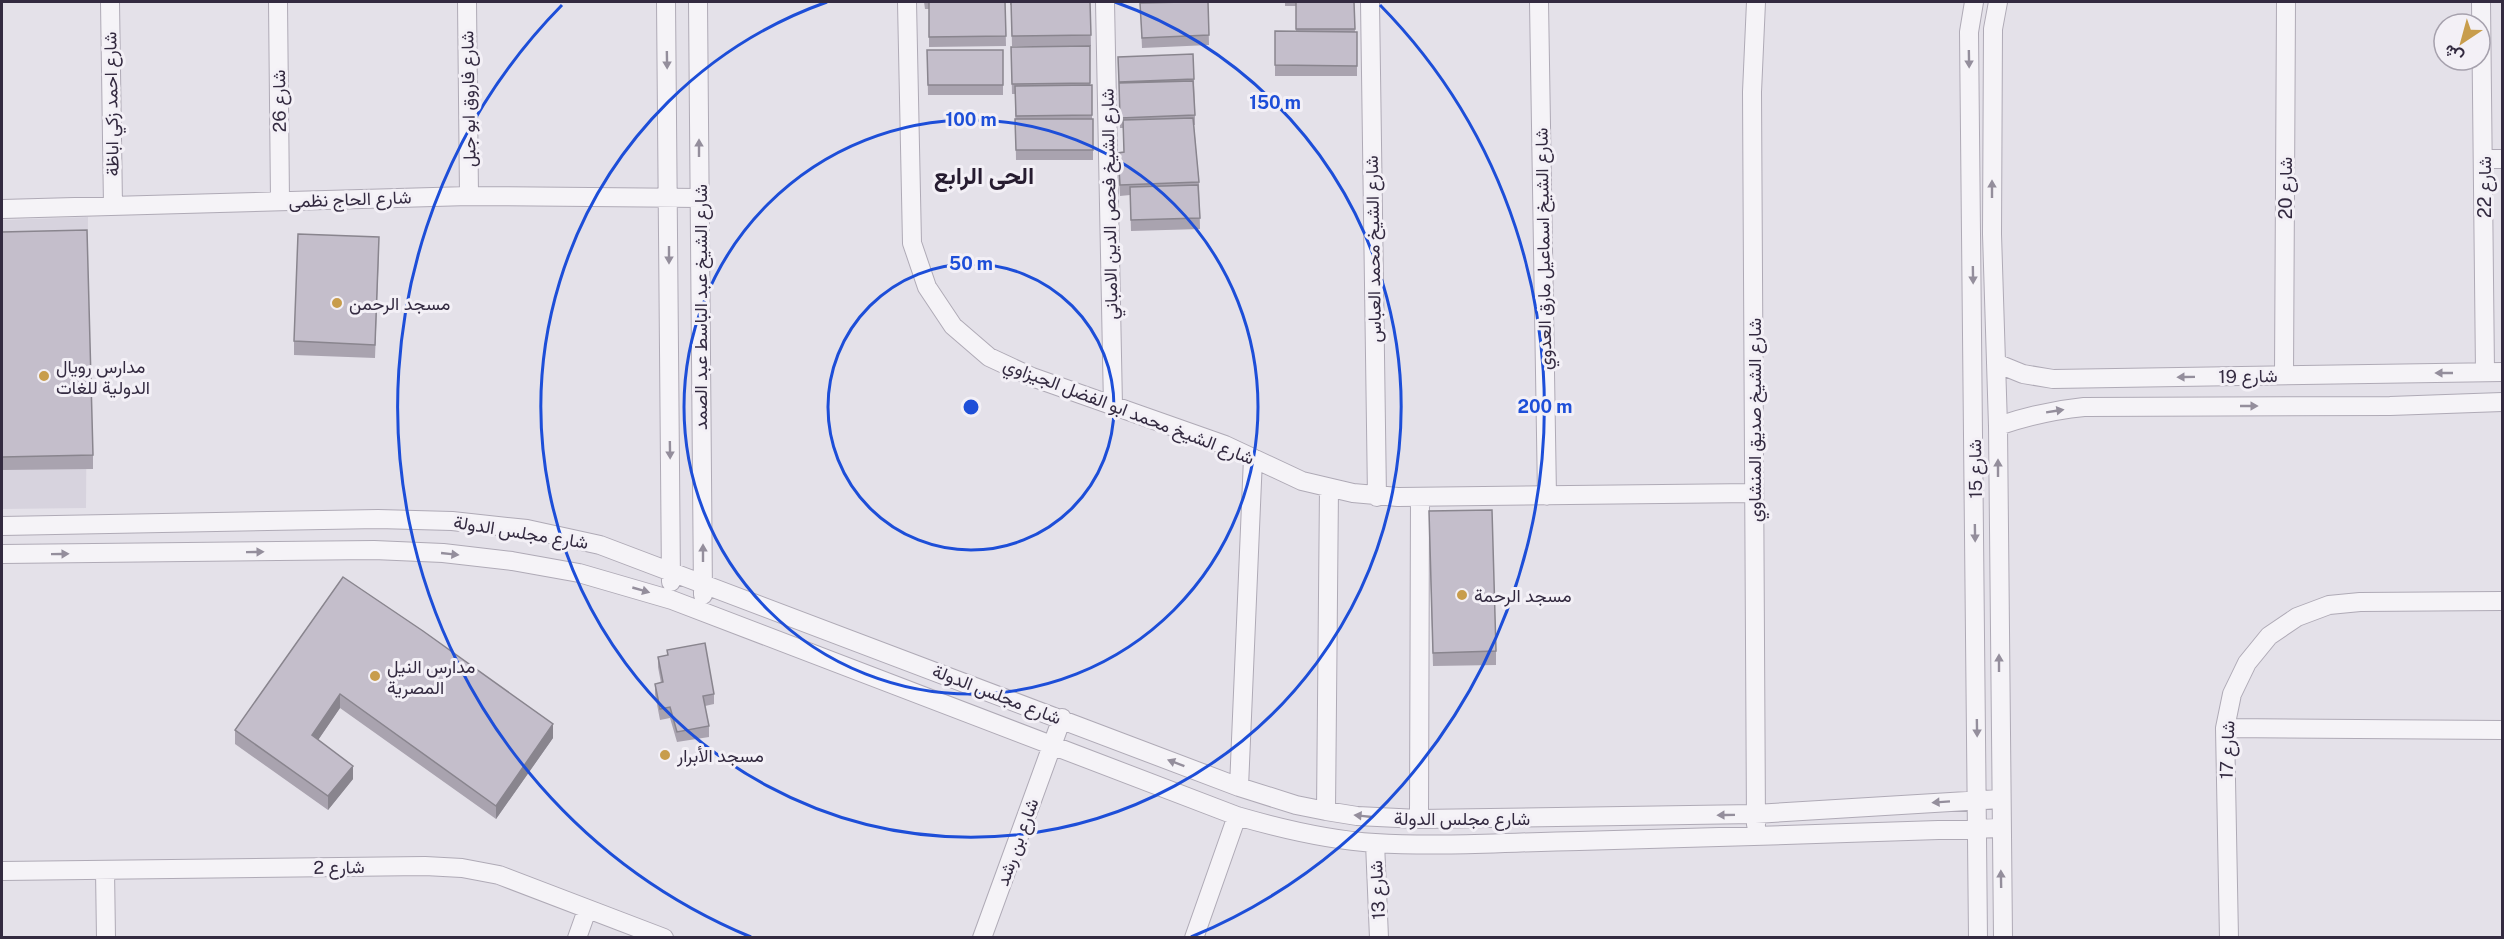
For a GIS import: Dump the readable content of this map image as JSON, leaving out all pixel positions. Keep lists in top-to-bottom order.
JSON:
{
  "streets": {
    "street": [
      "شارع فاروق ابو جبل",
      "شارع 26",
      "شارع احمد زكي اباظة",
      "شارع 22",
      "شارع 20",
      "شارع الحاج نظمى",
      "شارع الشيخ فحص الدين الامباني",
      "شارع الشيخ محمد العباس",
      "شارع الشيخ اسماعيل مارق العدوي",
      "شارع الشيخ عبد الباسط عبد الصمد",
      "شارع 19",
      "شارع الشيخ محمد ابو الفضل الجيزاوي",
      "شارع الشيخ صديق المنشاوي",
      "شارع 15",
      "شارع مجلس الدولة",
      "شارع 17",
      "شارع بن رشد",
      "شارع 2",
      "شارع 13"
    ]
  },
  "crossings": [
    ["شارع فاروق ابو جبل", "شارع الحاج نظمى"],
    ["شارع 26", "شارع الحاج نظمى"],
    ["شارع احمد زكي اباظة", "شارع الحاج نظمى"],
    ["شارع 22", "شارع 19"],
    ["شارع 20", "شارع 19"],
    ["شارع الحاج نظمى", "شارع الشيخ عبد الباسط عبد الصمد"],
    ["شارع الشيخ فحص الدين الامباني", "شارع الشيخ محمد ابو الفضل الجيزاوي"],
    ["شارع الشيخ محمد العباس", "شارع الشيخ محمد ابو الفضل الجيزاوي"],
    ["شارع الشيخ اسماعيل مارق العدوي", "شارع الشيخ محمد ابو الفضل الجيزاوي"],
    ["شارع الشيخ عبد الباسط عبد الصمد", "شارع مجلس الدولة"],
    ["شارع 19", "شارع 15"],
    ["شارع الشيخ محمد ابو الفضل الجيزاوي", "شارع الشيخ صديق المنشاوي"],
    ["شارع الشيخ صديق المنشاوي", "شارع مجلس الدولة"],
    ["شارع 15", "شارع مجلس الدولة"],
    ["شارع مجلس الدولة", "شارع بن رشد"],
    ["شارع مجلس الدولة", "شارع 13"]
  ],
  "districts": ["الحى الرابع"],
  "places": [
    "مسجد الرحمن",
    "مدارس رويال الدولية للغات",
    "مسجد الرحمة",
    "مدارس النيل المصرية",
    "مسجد الأبرار"
  ],
  "north": "bottom left",
  "rings": [
    "150 m",
    "100 m",
    "50 m",
    "200 m"
  ]
}
